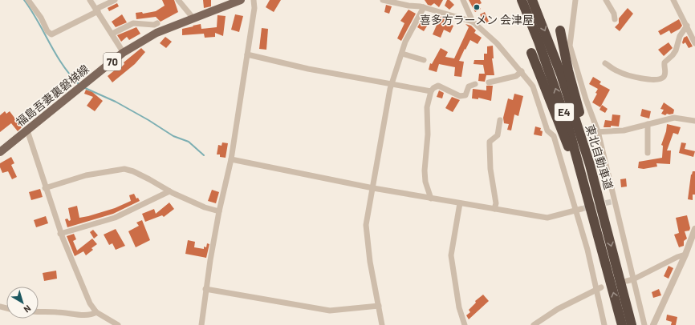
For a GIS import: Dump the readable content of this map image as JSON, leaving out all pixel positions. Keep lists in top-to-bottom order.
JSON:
{
  "streets": {
    "highway": ["E4", "東北自動車道"],
    "main road": ["70", "福島吾妻裏磐梯線"]
  },
  "places": ["喜多方ラーメン 会津屋"],
  "north": "bottom right"
}
